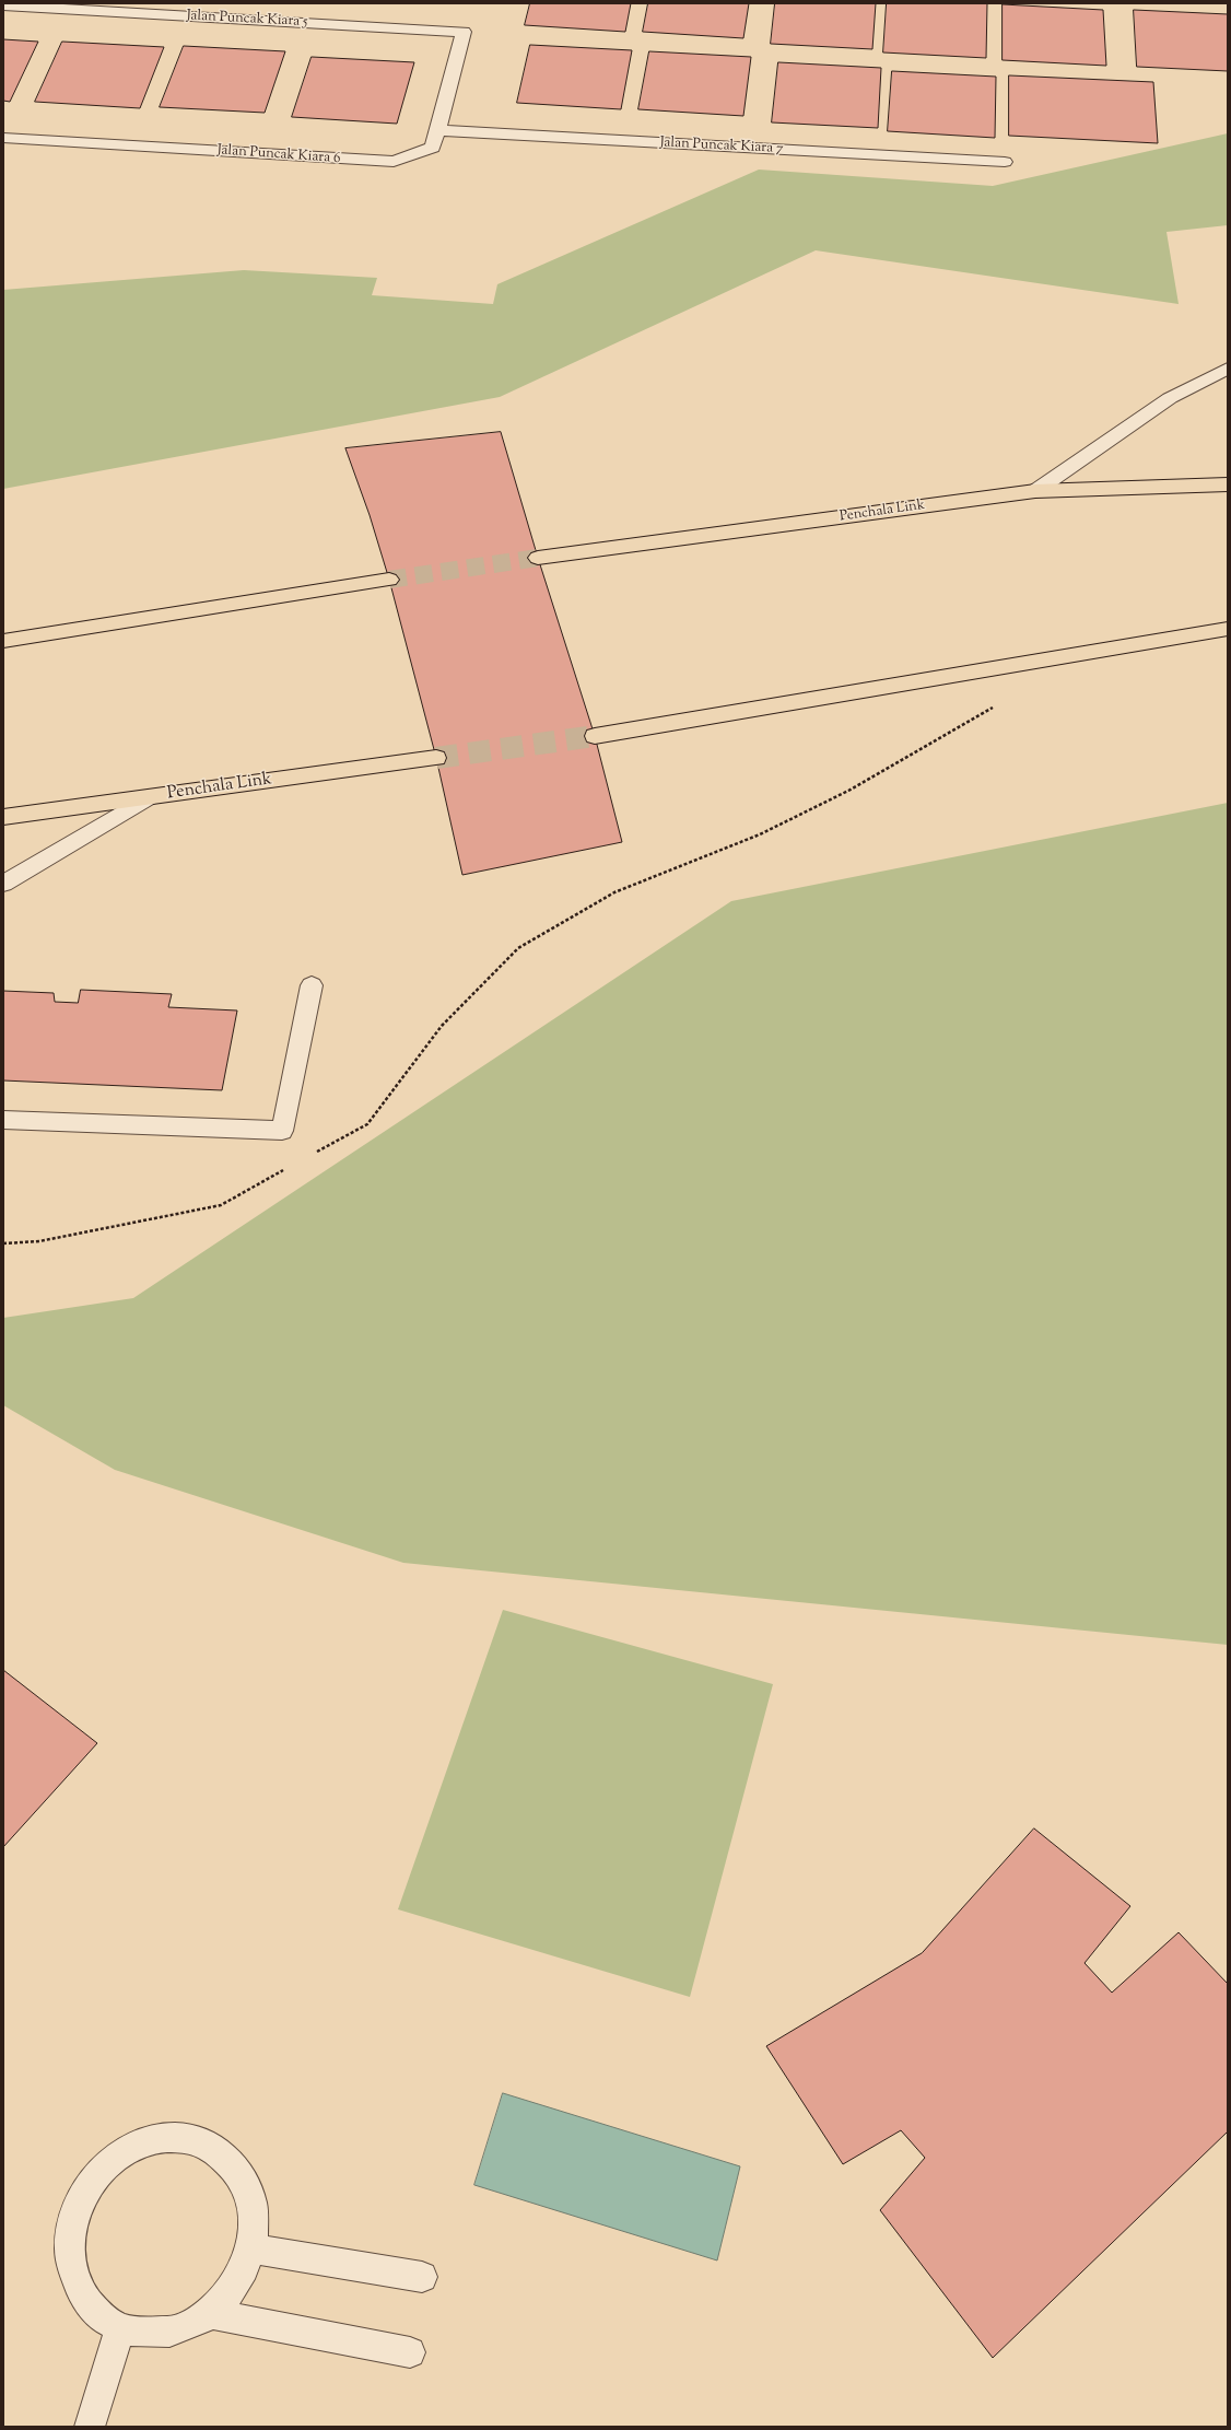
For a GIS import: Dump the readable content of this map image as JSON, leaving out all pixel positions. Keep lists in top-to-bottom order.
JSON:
{
  "streets": {
    "highway": ["Penchala Link"],
    "street": ["Jalan Puncak Kiara 5", "Jalan Puncak Kiara 7", "Jalan Puncak Kiara 6"]
  },
  "crossings": [
    ["Jalan Puncak Kiara 5", "Jalan Puncak Kiara 6"],
    ["Jalan Puncak Kiara 7", "Jalan Puncak Kiara 6"]
  ]
}
